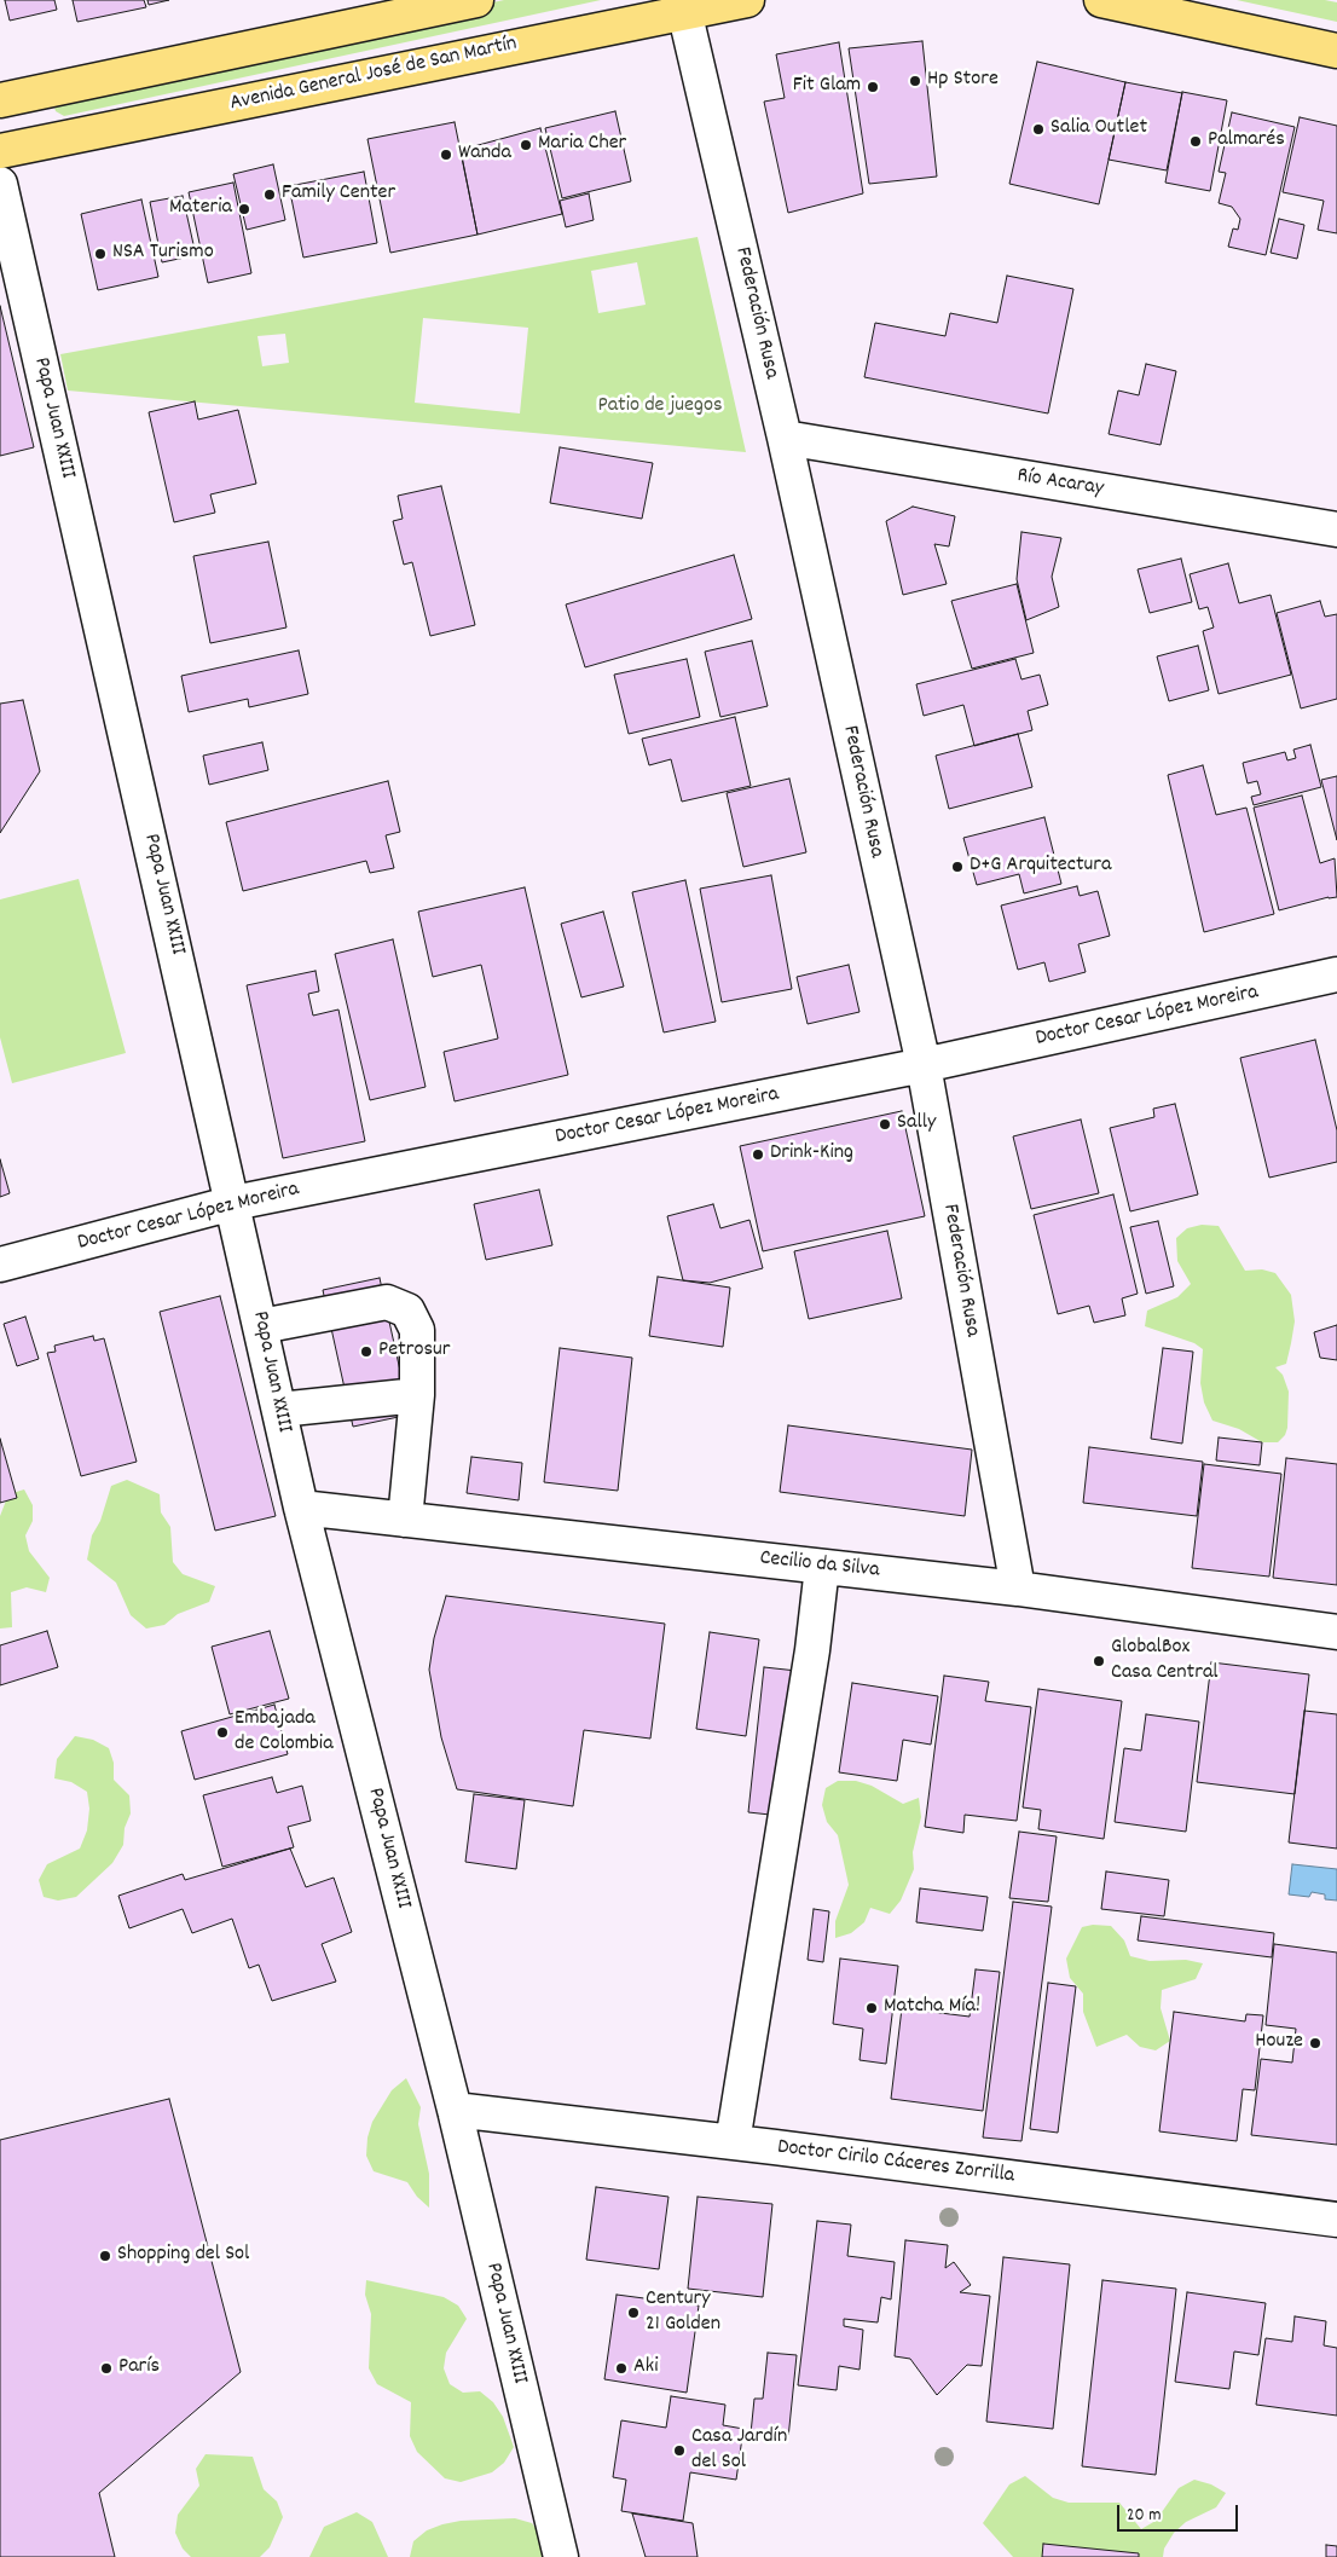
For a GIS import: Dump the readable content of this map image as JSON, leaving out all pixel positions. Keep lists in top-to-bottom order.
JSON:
{
  "streets": {
    "main road": ["Avenida General José de San Martín"],
    "street": [
      "Federación Rusa",
      "Papa Juan XXIII",
      "Río Acaray",
      "Doctor Cesar López Moreira",
      "Cecilio da Silva",
      "Doctor Cirilo Cáceres Zorrilla"
    ]
  },
  "crossings": [
    ["Avenida General José de San Martín", "Federación Rusa"],
    ["Federación Rusa", "Río Acaray"],
    ["Federación Rusa", "Doctor Cesar López Moreira"],
    ["Federación Rusa", "Cecilio da Silva"],
    ["Papa Juan XXIII", "Doctor Cesar López Moreira"],
    ["Papa Juan XXIII", "Cecilio da Silva"],
    ["Papa Juan XXIII", "Doctor Cirilo Cáceres Zorrilla"]
  ],
  "parks": ["Patio de juegos"],
  "places": [
    "Hp Store",
    "Fit Glam",
    "Salia Outlet",
    "Palmarés",
    "Maria Cher",
    "Wanda",
    "Family Center",
    "Materia",
    "NSA Turismo",
    "D+G Arquitectura",
    "Sally",
    "Drink-King",
    "Petrosur",
    "GlobalBox Casa Central",
    "Embajada de Colombia",
    "Matcha Mía!",
    "Houze",
    "Shopping del Sol",
    "Century 21 Golden",
    "París",
    "Aki",
    "Casa Jardín del Sol"
  ],
  "scale_bar": "20 m"
}
